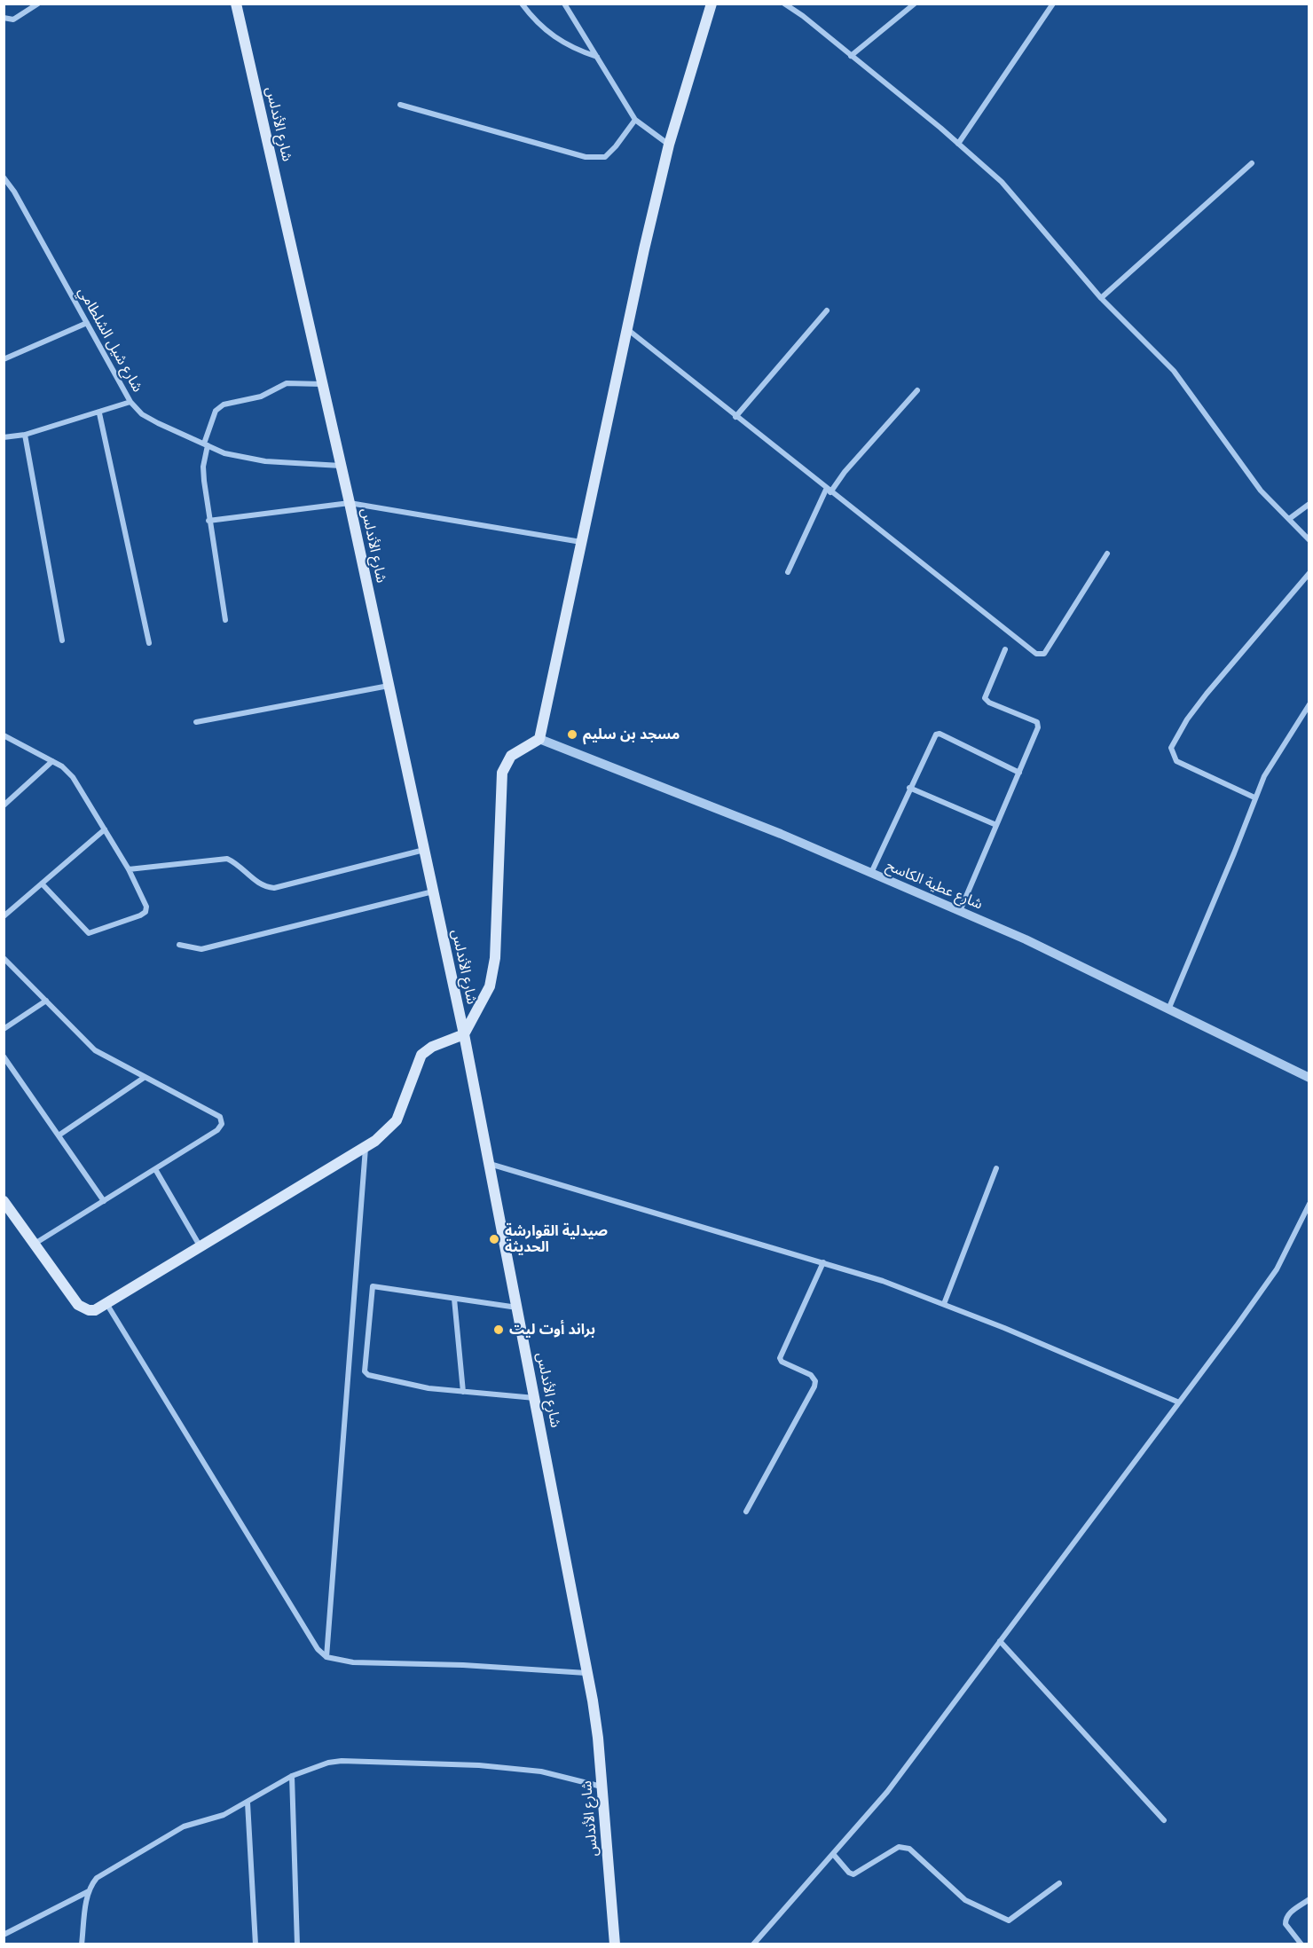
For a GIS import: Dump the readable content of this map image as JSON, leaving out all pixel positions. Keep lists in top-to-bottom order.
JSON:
{
  "streets": {
    "main road": ["شارع الأندلس"],
    "street": ["شارع شيل الشلطامي", "شارع عطية الكاسح"]
  },
  "crossings": [
    ["شارع الأندلس", "شارع شيل الشلطامي"]
  ],
  "places": ["مسجد بن سليم", "صيدلية القوارشة الحديثة", "براند أوت ليت"]
}
